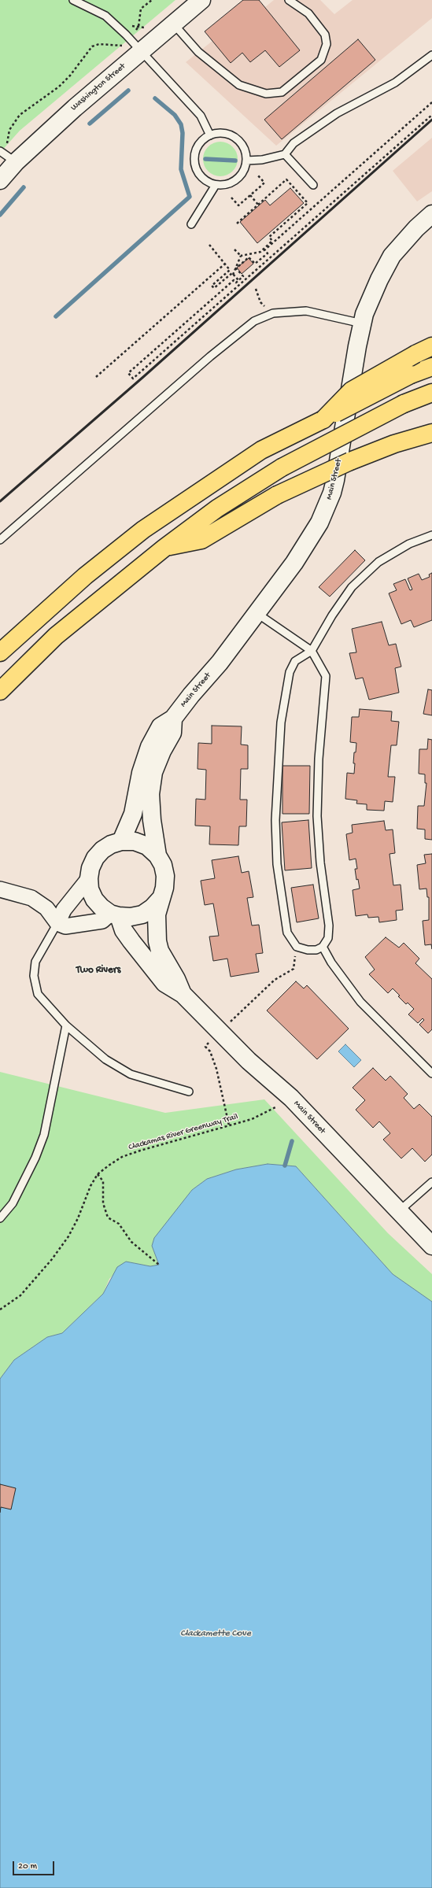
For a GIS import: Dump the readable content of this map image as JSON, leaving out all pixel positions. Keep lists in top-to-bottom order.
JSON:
{
  "streets": {
    "street": ["Washington Street", "Main Street"],
    "path": ["Clackamas River Greenway Trail"]
  },
  "crossings": [
    ["Main Street", "Clackamas River Greenway Trail"]
  ],
  "districts": ["Two Rivers"],
  "water": ["Clackamette Cove"],
  "scale_bar": "20 m"
}
